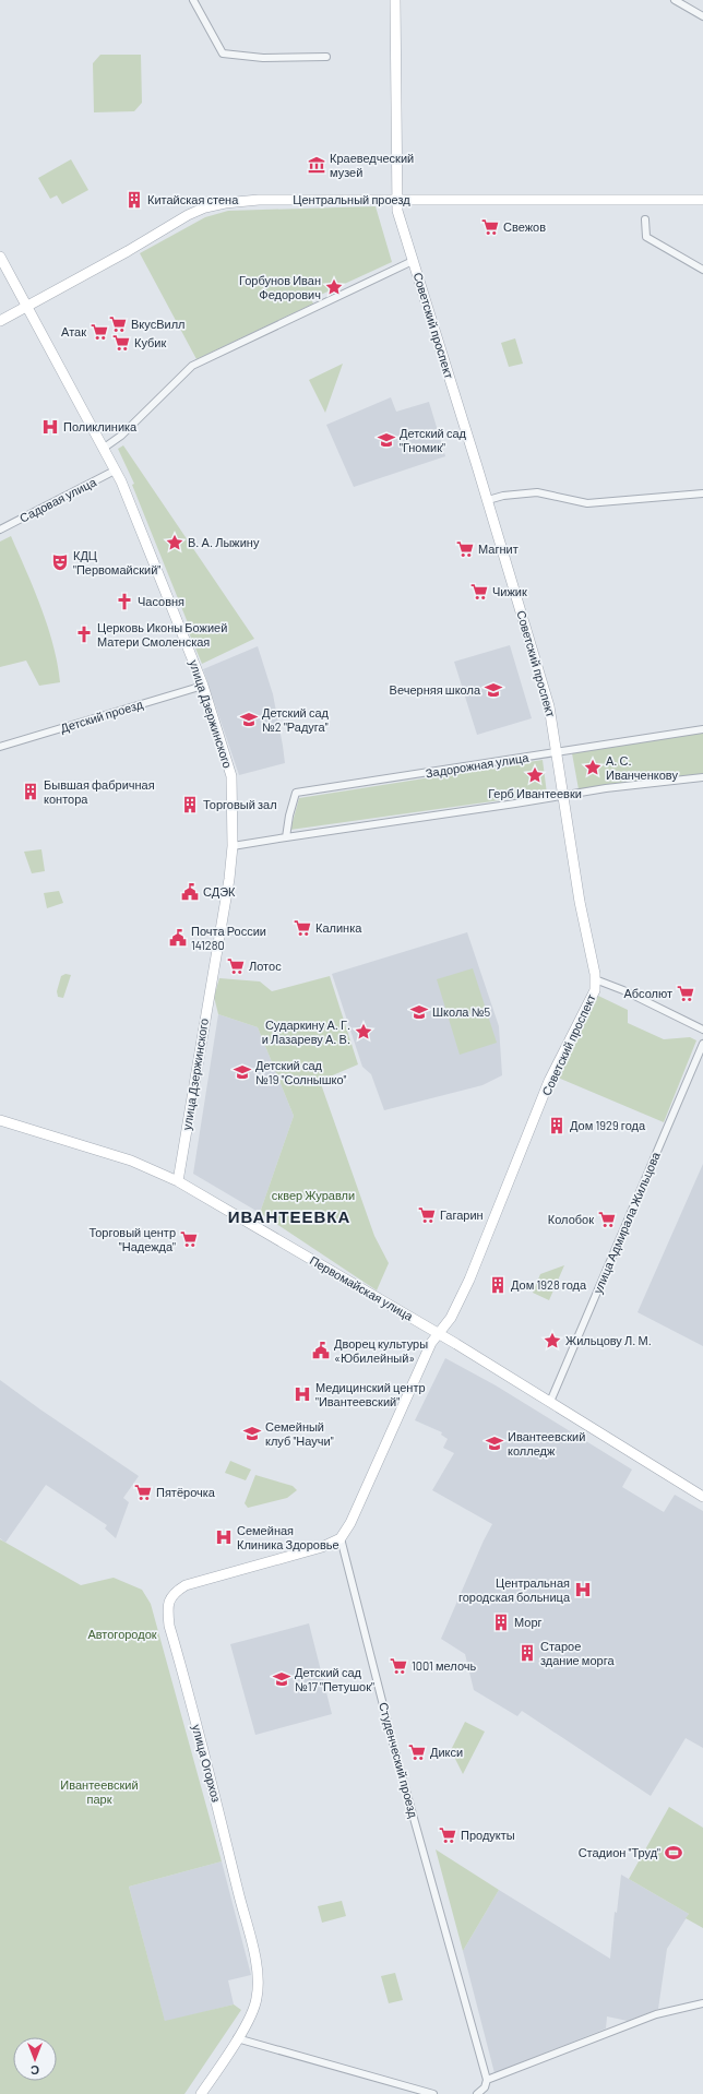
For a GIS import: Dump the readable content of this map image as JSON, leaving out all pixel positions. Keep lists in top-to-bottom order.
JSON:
{
  "streets": {
    "street": [
      "Центральный проезд",
      "Советский проспект",
      "Садовая улица",
      "улица Дзержинского",
      "Детский проезд",
      "Задорожная улица",
      "улица Адмирала Жильцова",
      "Первомайская улица",
      "Студенческий проезд",
      "улица Огорхоз"
    ]
  },
  "crossings": [
    ["Центральный проезд", "Советский проспект"],
    ["Центральный проезд", "улица Дзержинского"],
    ["Советский проспект", "Задорожная улица"],
    ["Советский проспект", "Первомайская улица"],
    ["Садовая улица", "улица Дзержинского"],
    ["улица Дзержинского", "Детский проезд"],
    ["улица Дзержинского", "Первомайская улица"],
    ["улица Адмирала Жильцова", "Первомайская улица"],
    ["Студенческий проезд", "улица Огорхоз"]
  ],
  "districts": ["ИВАНТЕЕВКА"],
  "parks": ["сквер Журавли", "Автогородок", "Ивантеевский парк"],
  "places": {
    "museum": ["Краеведческий музей"],
    "building": [
      "Китайская стена",
      "Бывшая фабричная контора",
      "Торговый зал",
      "Дом 1929 года",
      "Дом 1928 года",
      "Морг",
      "Старое здание морга"
    ],
    "supermarket": [
      "Свежов",
      "ВкусВилл",
      "Атак",
      "Кубик",
      "Магнит",
      "Чижик",
      "Калинка",
      "Лотос",
      "Абсолют",
      "Гагарин",
      "Колобок",
      "Торговый центр \"Надежда\"",
      "Пятёрочка",
      "1001 мелочь",
      "Дикси",
      "Продукты"
    ],
    "place": [
      "Горбунов Иван Федорович",
      "В. А. Лыжину",
      "А. С. Иванченкову",
      "Герб Ивантеевки",
      "Сударкину А. Г. и Лазареву А. В.",
      "Жильцову Л. М."
    ],
    "hospital": [
      "Поликлиника",
      "Медицинский центр \"Ивантеевский\"",
      "Семейная Клиника Здоровье",
      "Центральная городская больница"
    ],
    "school or university": [
      "Детский сад \"Гномик\"",
      "Вечерняя школа",
      "Детский сад №2 \"Радуга\"",
      "Школа №5",
      "Детский сад №19 \"Солнышко\"",
      "Семейный клуб \"Научи\"",
      "Ивантеевский колледж",
      "Детский сад №17 \"Петушок\""
    ],
    "theatre": ["КДЦ \"Первомайский\""],
    "church": ["Часовня", "Церковь Иконы Божией Матери Смоленская"],
    "public building": ["СДЭК", "Почта России 141280", "Дворец культуры «Юбилейный»"],
    "sports": ["Стадион \"Труд\""]
  },
  "north": "bottom"
}
